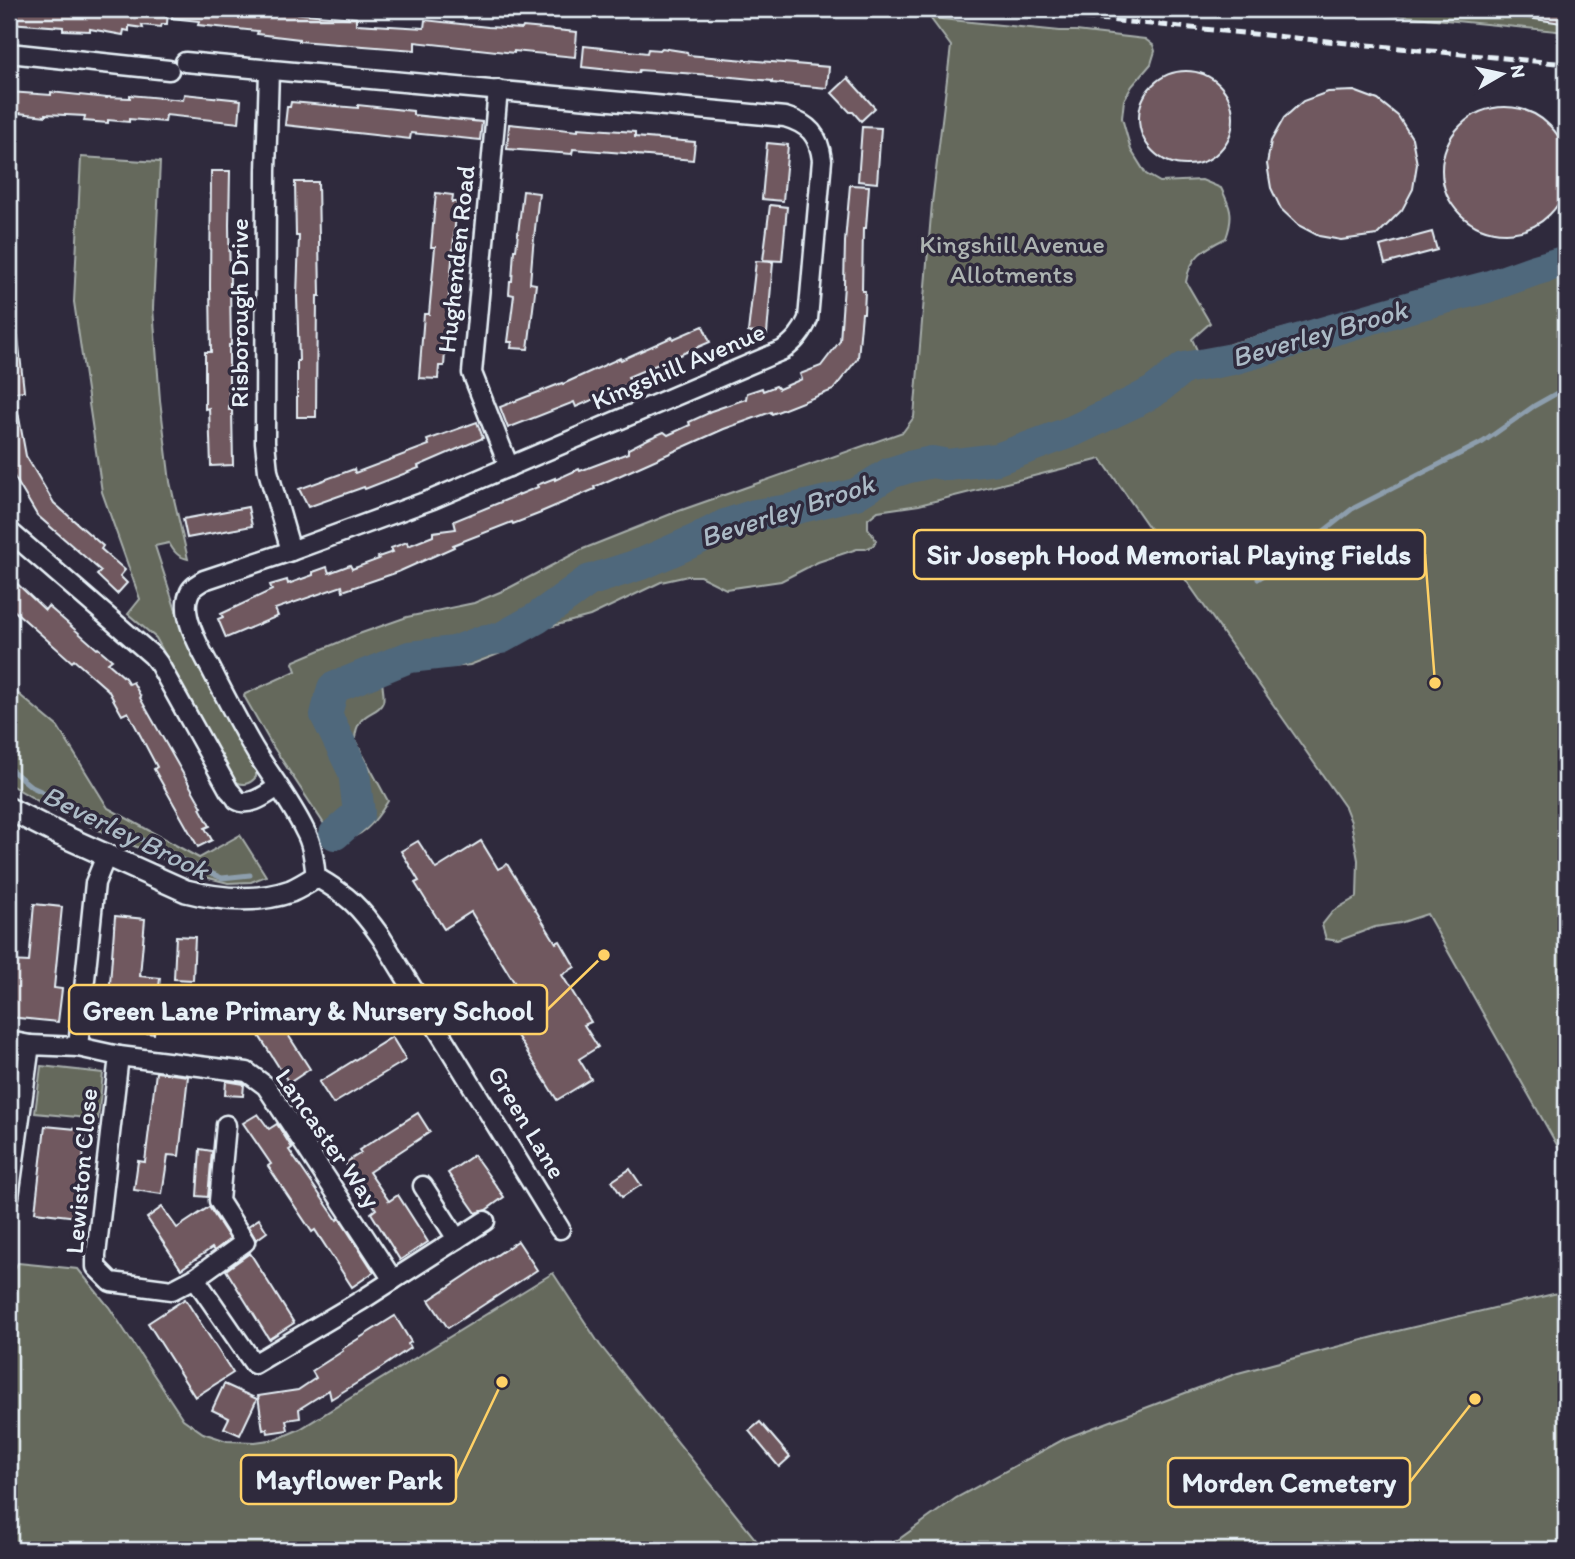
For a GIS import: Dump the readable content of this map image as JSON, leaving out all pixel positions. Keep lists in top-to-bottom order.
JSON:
{
  "streets": {
    "street": [
      "Hughenden Road",
      "Risborough Drive",
      "Kingshill Avenue",
      "Green Lane",
      "Lancaster Way",
      "Lewiston Close"
    ]
  },
  "crossings": [
    ["Hughenden Road", "Kingshill Avenue"],
    ["Risborough Drive", "Kingshill Avenue"],
    ["Lancaster Way", "Lewiston Close"]
  ],
  "water": ["Beverley Brook"],
  "parks": ["Kingshill Avenue Allotments"],
  "places": [
    "Sir Joseph Hood Memorial Playing Fields",
    "Green Lane Primary & Nursery School",
    "Mayflower Park",
    "Morden Cemetery"
  ],
  "north": "right"
}
